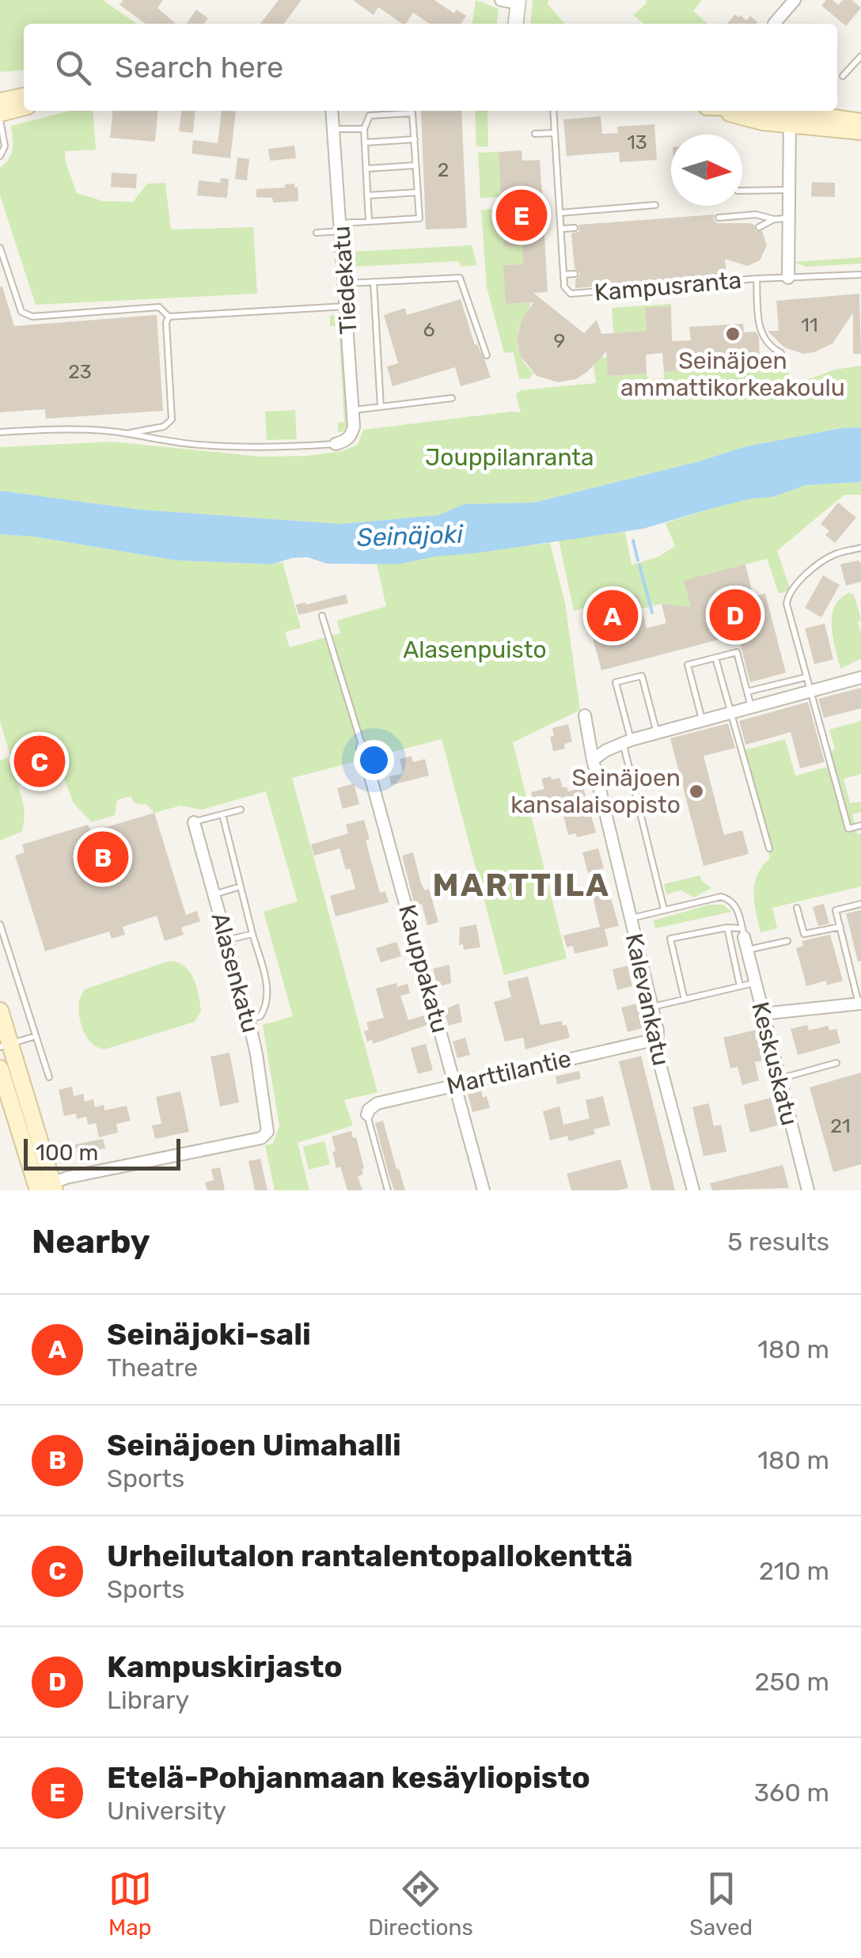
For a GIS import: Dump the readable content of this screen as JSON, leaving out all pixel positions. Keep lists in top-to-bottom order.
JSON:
{
  "streets": {
    "street": [
      "Tiedekatu",
      "Kauppakatu",
      "Alasenkatu",
      "Kalevankatu",
      "Keskuskatu",
      "Marttilantie"
    ],
    "lane": ["Kampusranta"]
  },
  "crossings": [
    ["Kauppakatu", "Marttilantie"],
    ["Kalevankatu", "Marttilantie"]
  ],
  "districts": ["MARTTILA"],
  "water": ["Seinäjoki"],
  "parks": ["Jouppilanranta", "Alasenpuisto"],
  "places": ["Seinäjoen ammattikorkeakoulu", "Seinäjoen kansalaisopisto"],
  "house_numbers": [
    "13",
    "2",
    "11",
    "6",
    "9",
    "23",
    "21"
  ],
  "scale_bar": "100 m",
  "north": "right",
  "page": {
    "search": "Search here",
    "pins": [
      "E",
      "D",
      "A",
      "C",
      "B"
    ],
    "scale": "100 m",
    "heading": ["Nearby", "5 results"],
    "list": [
      {
        "mark": "A",
        "name": "Seinäjoki-sali",
        "note": "Theatre",
        "value": "180 m"
      },
      {
        "mark": "B",
        "name": "Seinäjoen Uimahalli",
        "note": "Sports",
        "value": "180 m"
      },
      {
        "mark": "C",
        "name": "Urheilutalon rantalentopallokenttä",
        "note": "Sports",
        "value": "210 m"
      },
      {
        "mark": "D",
        "name": "Kampuskirjasto",
        "note": "Library",
        "value": "250 m"
      },
      {
        "mark": "E",
        "name": "Etelä-Pohjanmaan kesäyliopisto",
        "note": "University",
        "value": "360 m"
      }
    ],
    "nav": ["Map", "Directions", "Saved"]
  }
}
